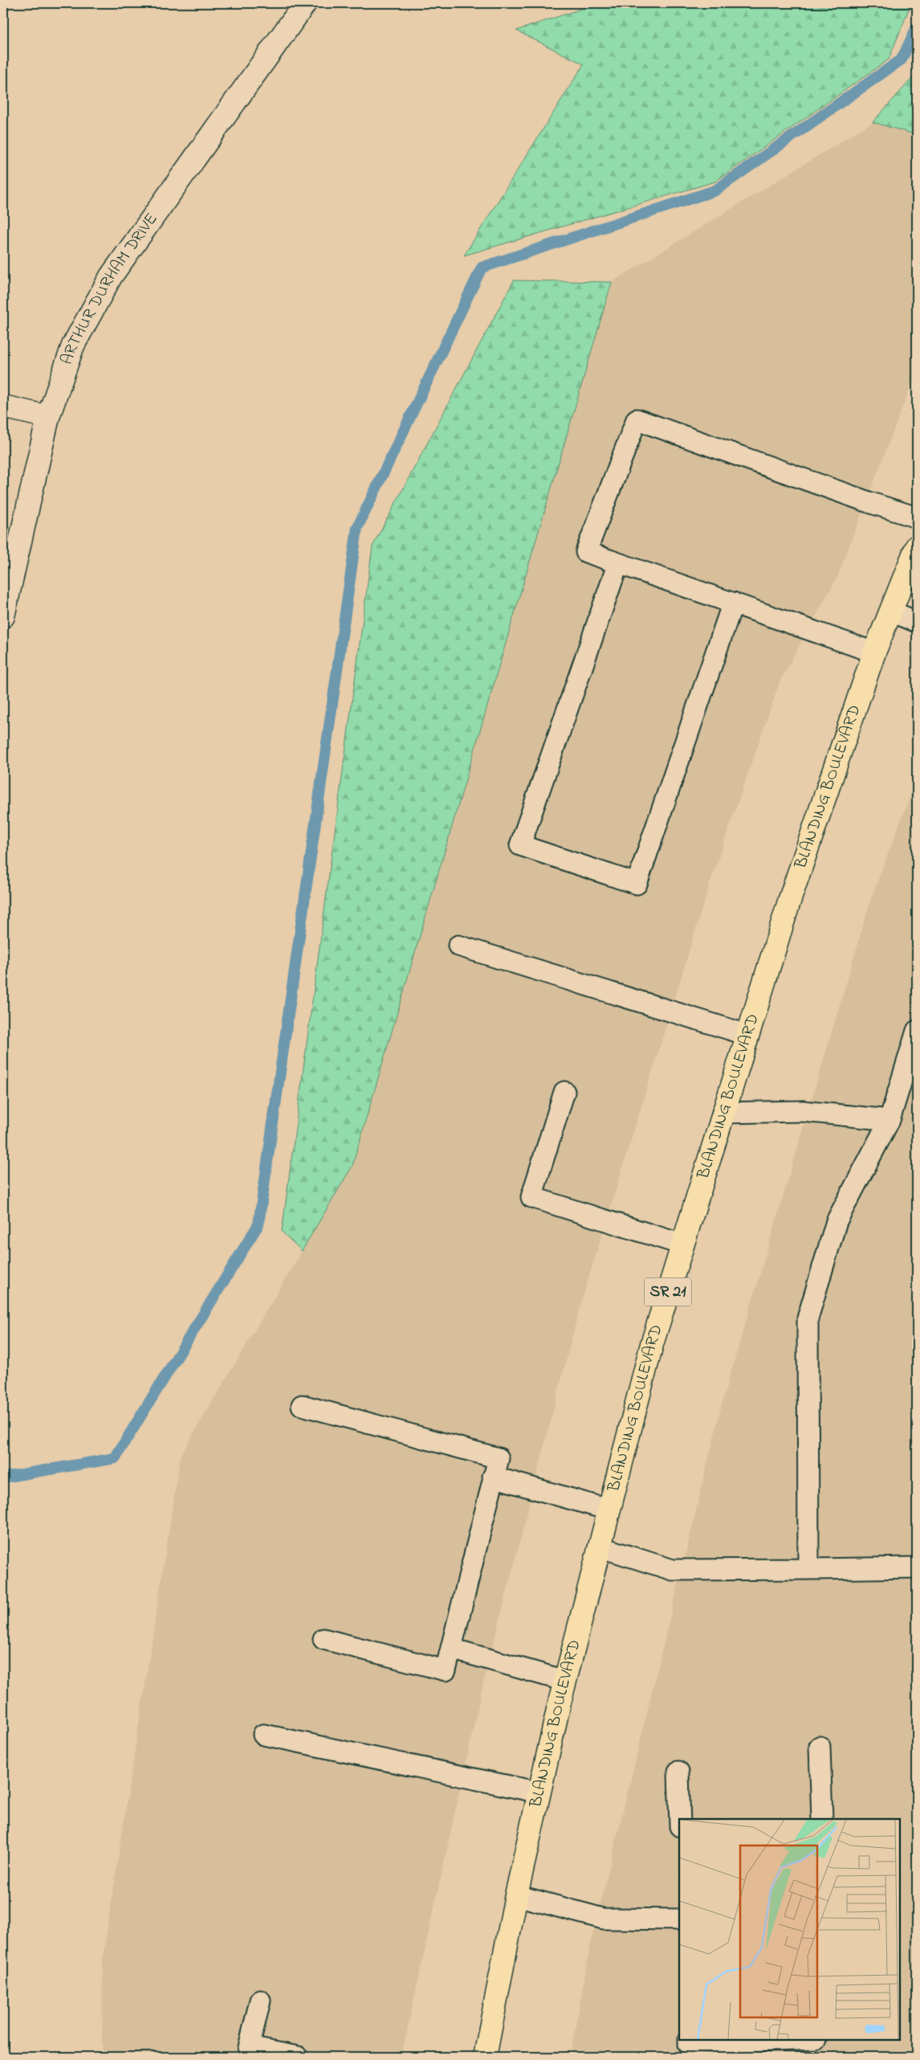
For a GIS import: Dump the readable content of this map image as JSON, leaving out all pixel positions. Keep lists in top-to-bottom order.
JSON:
{
  "streets": {
    "main road": ["BLANDING BOULEVARD", "SR 21"],
    "street": ["ARTHUR DURHAM DRIVE"]
  }
}
